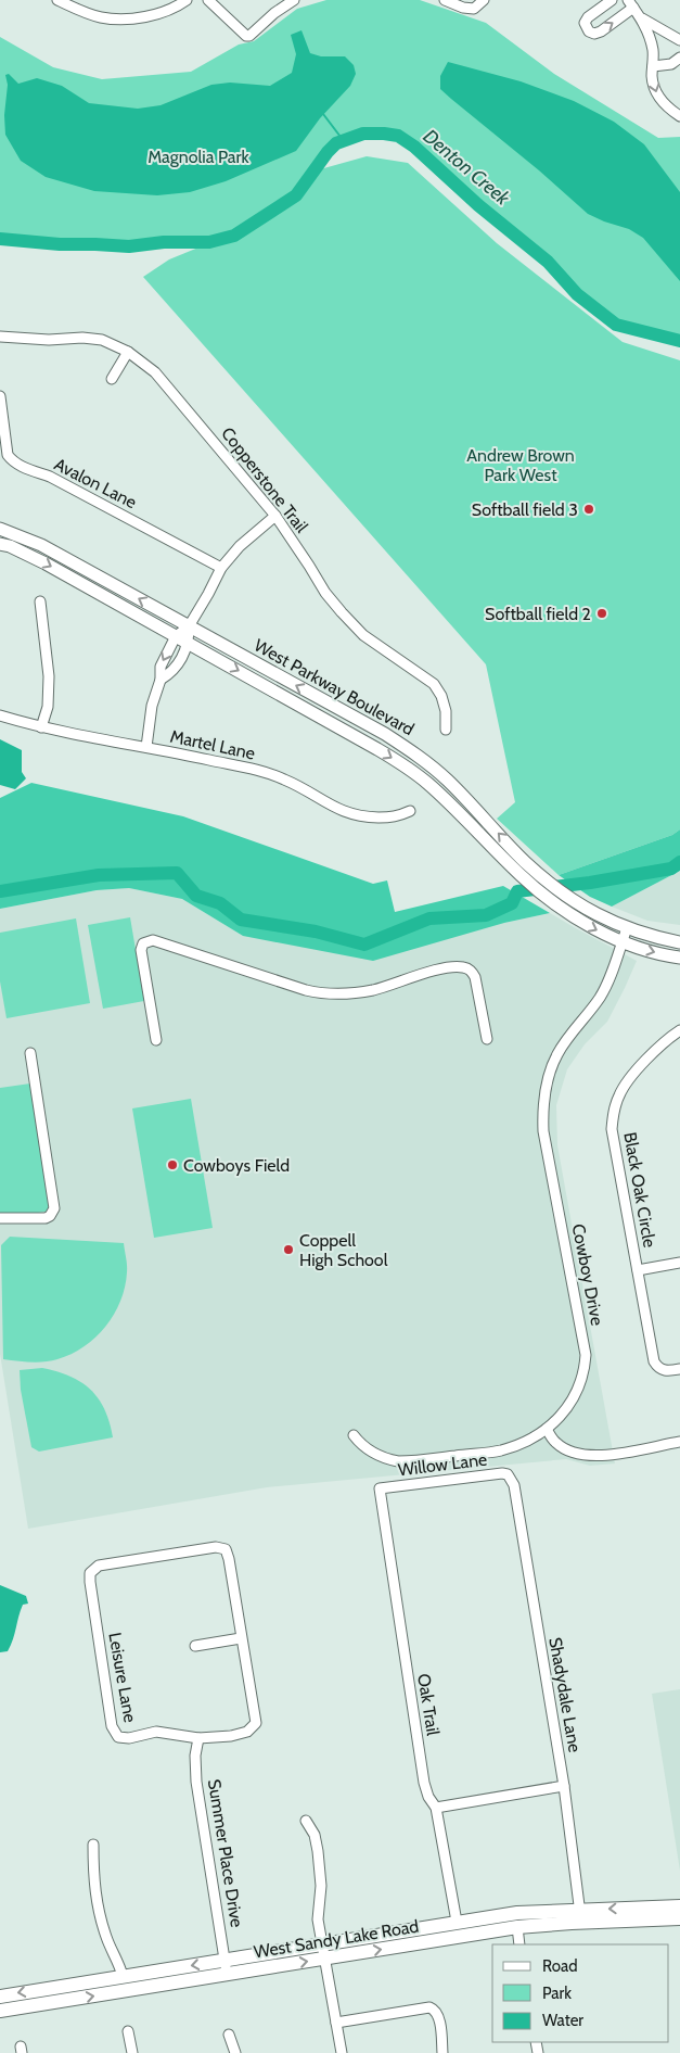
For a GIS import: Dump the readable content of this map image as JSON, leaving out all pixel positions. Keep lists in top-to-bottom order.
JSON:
{
  "streets": {
    "main road": ["West Sandy Lake Road"],
    "street": [
      "Copperstone Trail",
      "Avalon Lane",
      "West Parkway Boulevard",
      "Martel Lane",
      "Black Oak Circle",
      "Cowboy Drive",
      "Willow Lane",
      "Leisure Lane",
      "Shadydale Lane",
      "Oak Trail",
      "Summer Place Drive"
    ]
  },
  "crossings": [
    ["West Parkway Boulevard", "Cowboy Drive"],
    ["Willow Lane", "Shadydale Lane"],
    ["Willow Lane", "Oak Trail"],
    ["Leisure Lane", "Summer Place Drive"],
    ["Shadydale Lane", "West Sandy Lake Road"],
    ["Oak Trail", "West Sandy Lake Road"],
    ["Summer Place Drive", "West Sandy Lake Road"]
  ],
  "water": ["Denton Creek"],
  "parks": ["Magnolia Park", "Andrew Brown Park West"],
  "places": [
    "Softball field 3",
    "Softball field 2",
    "Cowboys Field",
    "Coppell High School"
  ],
  "legend": ["Road", "Park", "Water"]
}
